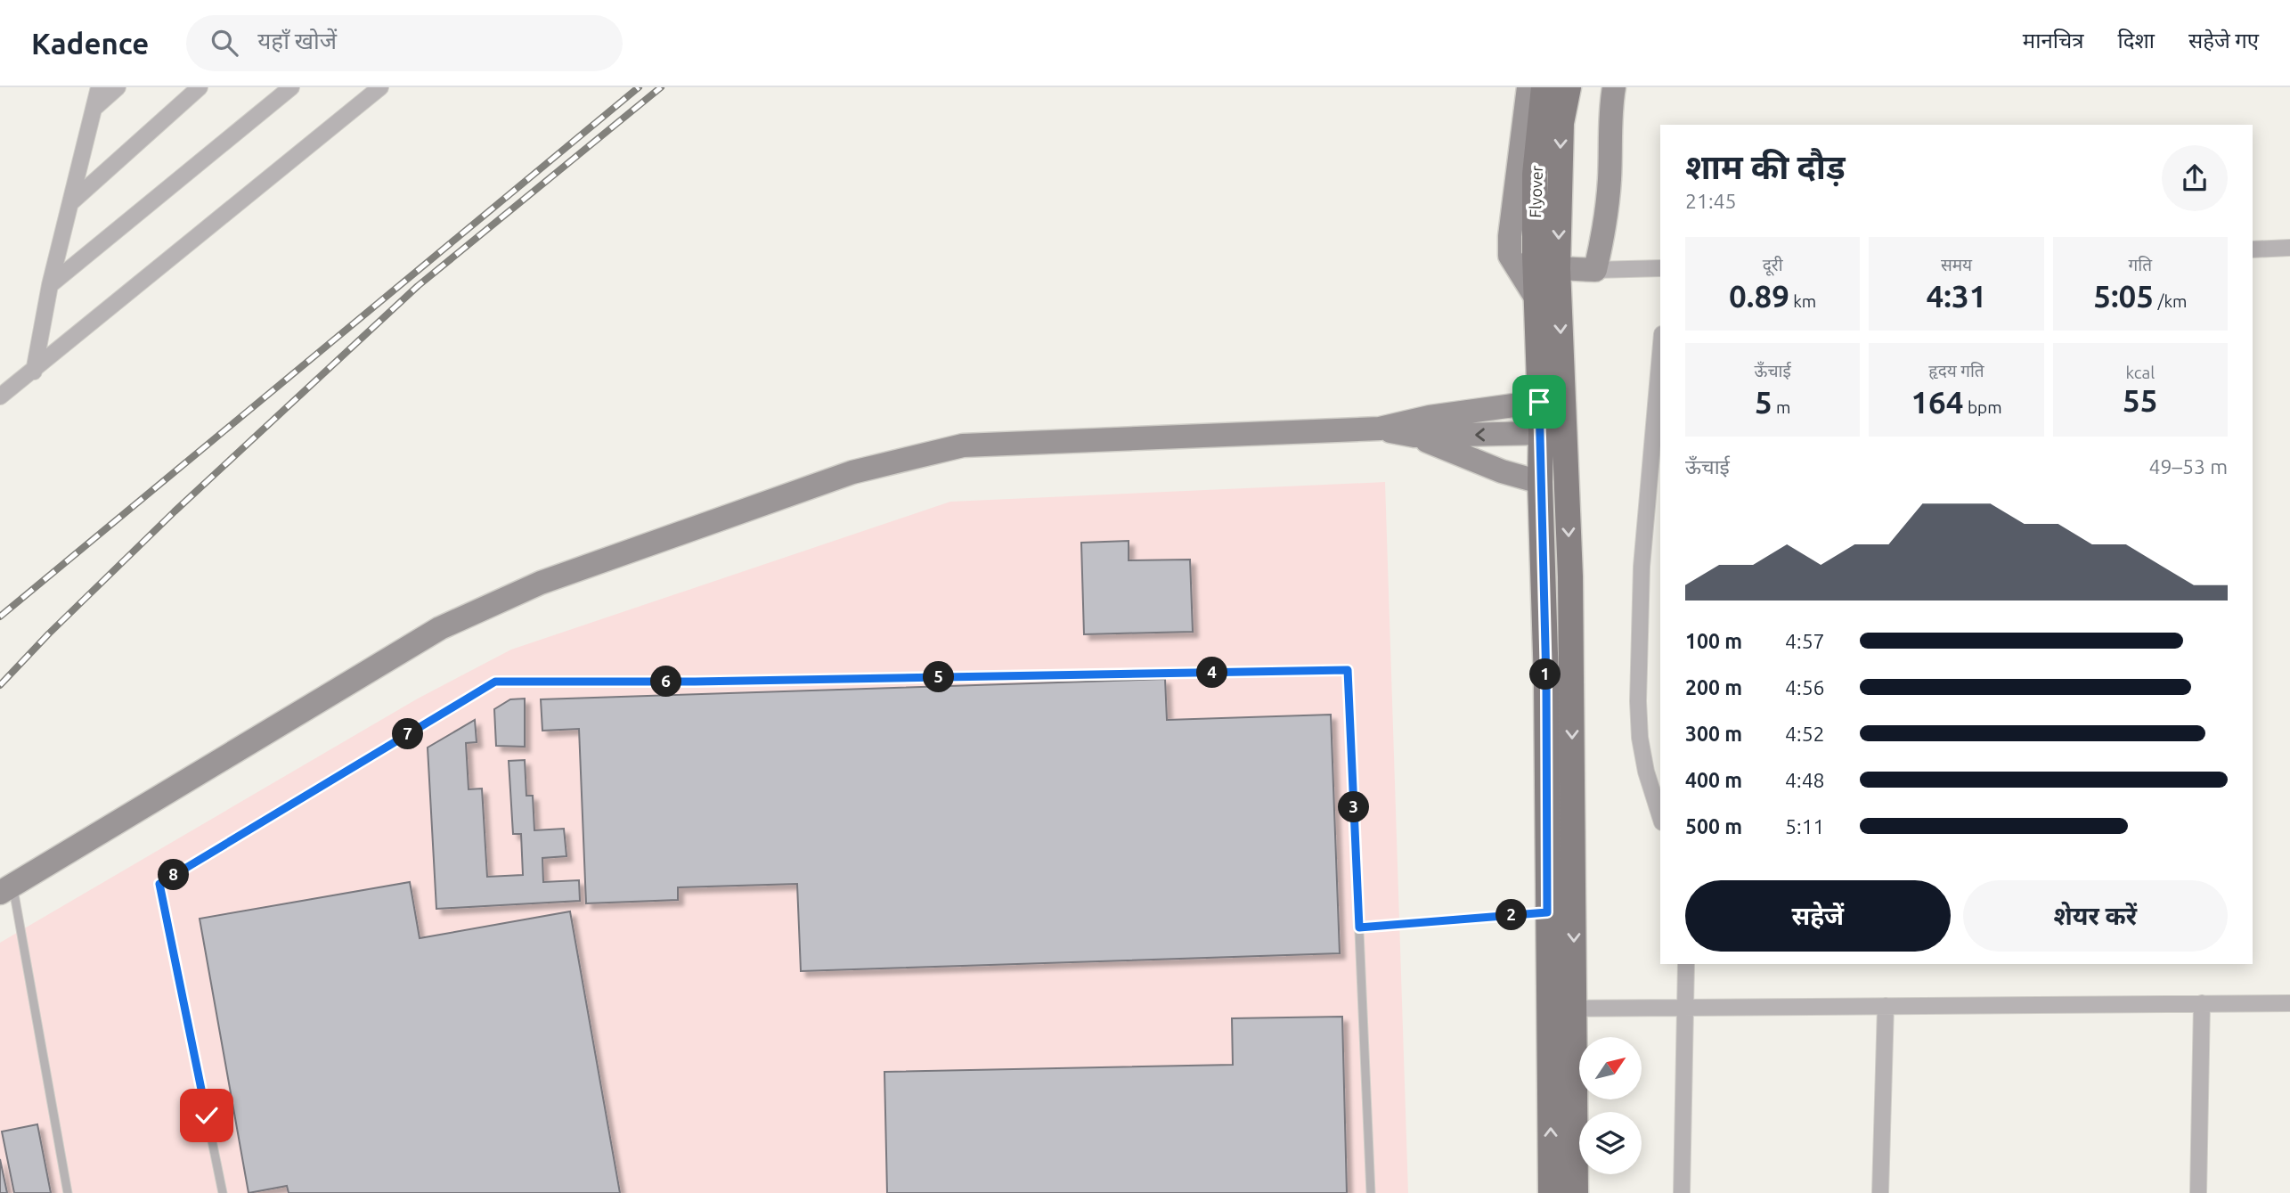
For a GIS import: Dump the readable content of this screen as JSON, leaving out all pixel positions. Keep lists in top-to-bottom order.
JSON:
{
  "streets": {
    "main road": ["Flyover"]
  },
  "north": "top right",
  "page": {
    "header": "Kadence",
    "search": "यहाँ खोजें",
    "nav": ["मानचित्र", "दिशा", "सहेजे गए"],
    "heading": ["शाम की दौड़", "21:45"],
    "stats": [
      ["दूरी", "0.89 km"],
      ["समय", "4:31"],
      ["गति", "5:05 /km"],
      ["ऊँचाई", "5 m"],
      ["हृदय गति", "164 bpm"],
      ["kcal", "55"]
    ],
    "chart": ["ऊँचाई", "49–53 m"],
    "list": [
      {
        "name": "100 m",
        "note": "4:57"
      },
      {
        "name": "200 m",
        "note": "4:56"
      },
      {
        "name": "300 m",
        "note": "4:52"
      },
      {
        "name": "400 m",
        "note": "4:48"
      },
      {
        "name": "500 m",
        "note": "5:11"
      }
    ],
    "pins": [
      "4",
      "1",
      "5",
      "6",
      "7",
      "3",
      "8",
      "2"
    ],
    "buttons": ["सहेजें", "शेयर करें"]
  }
}
